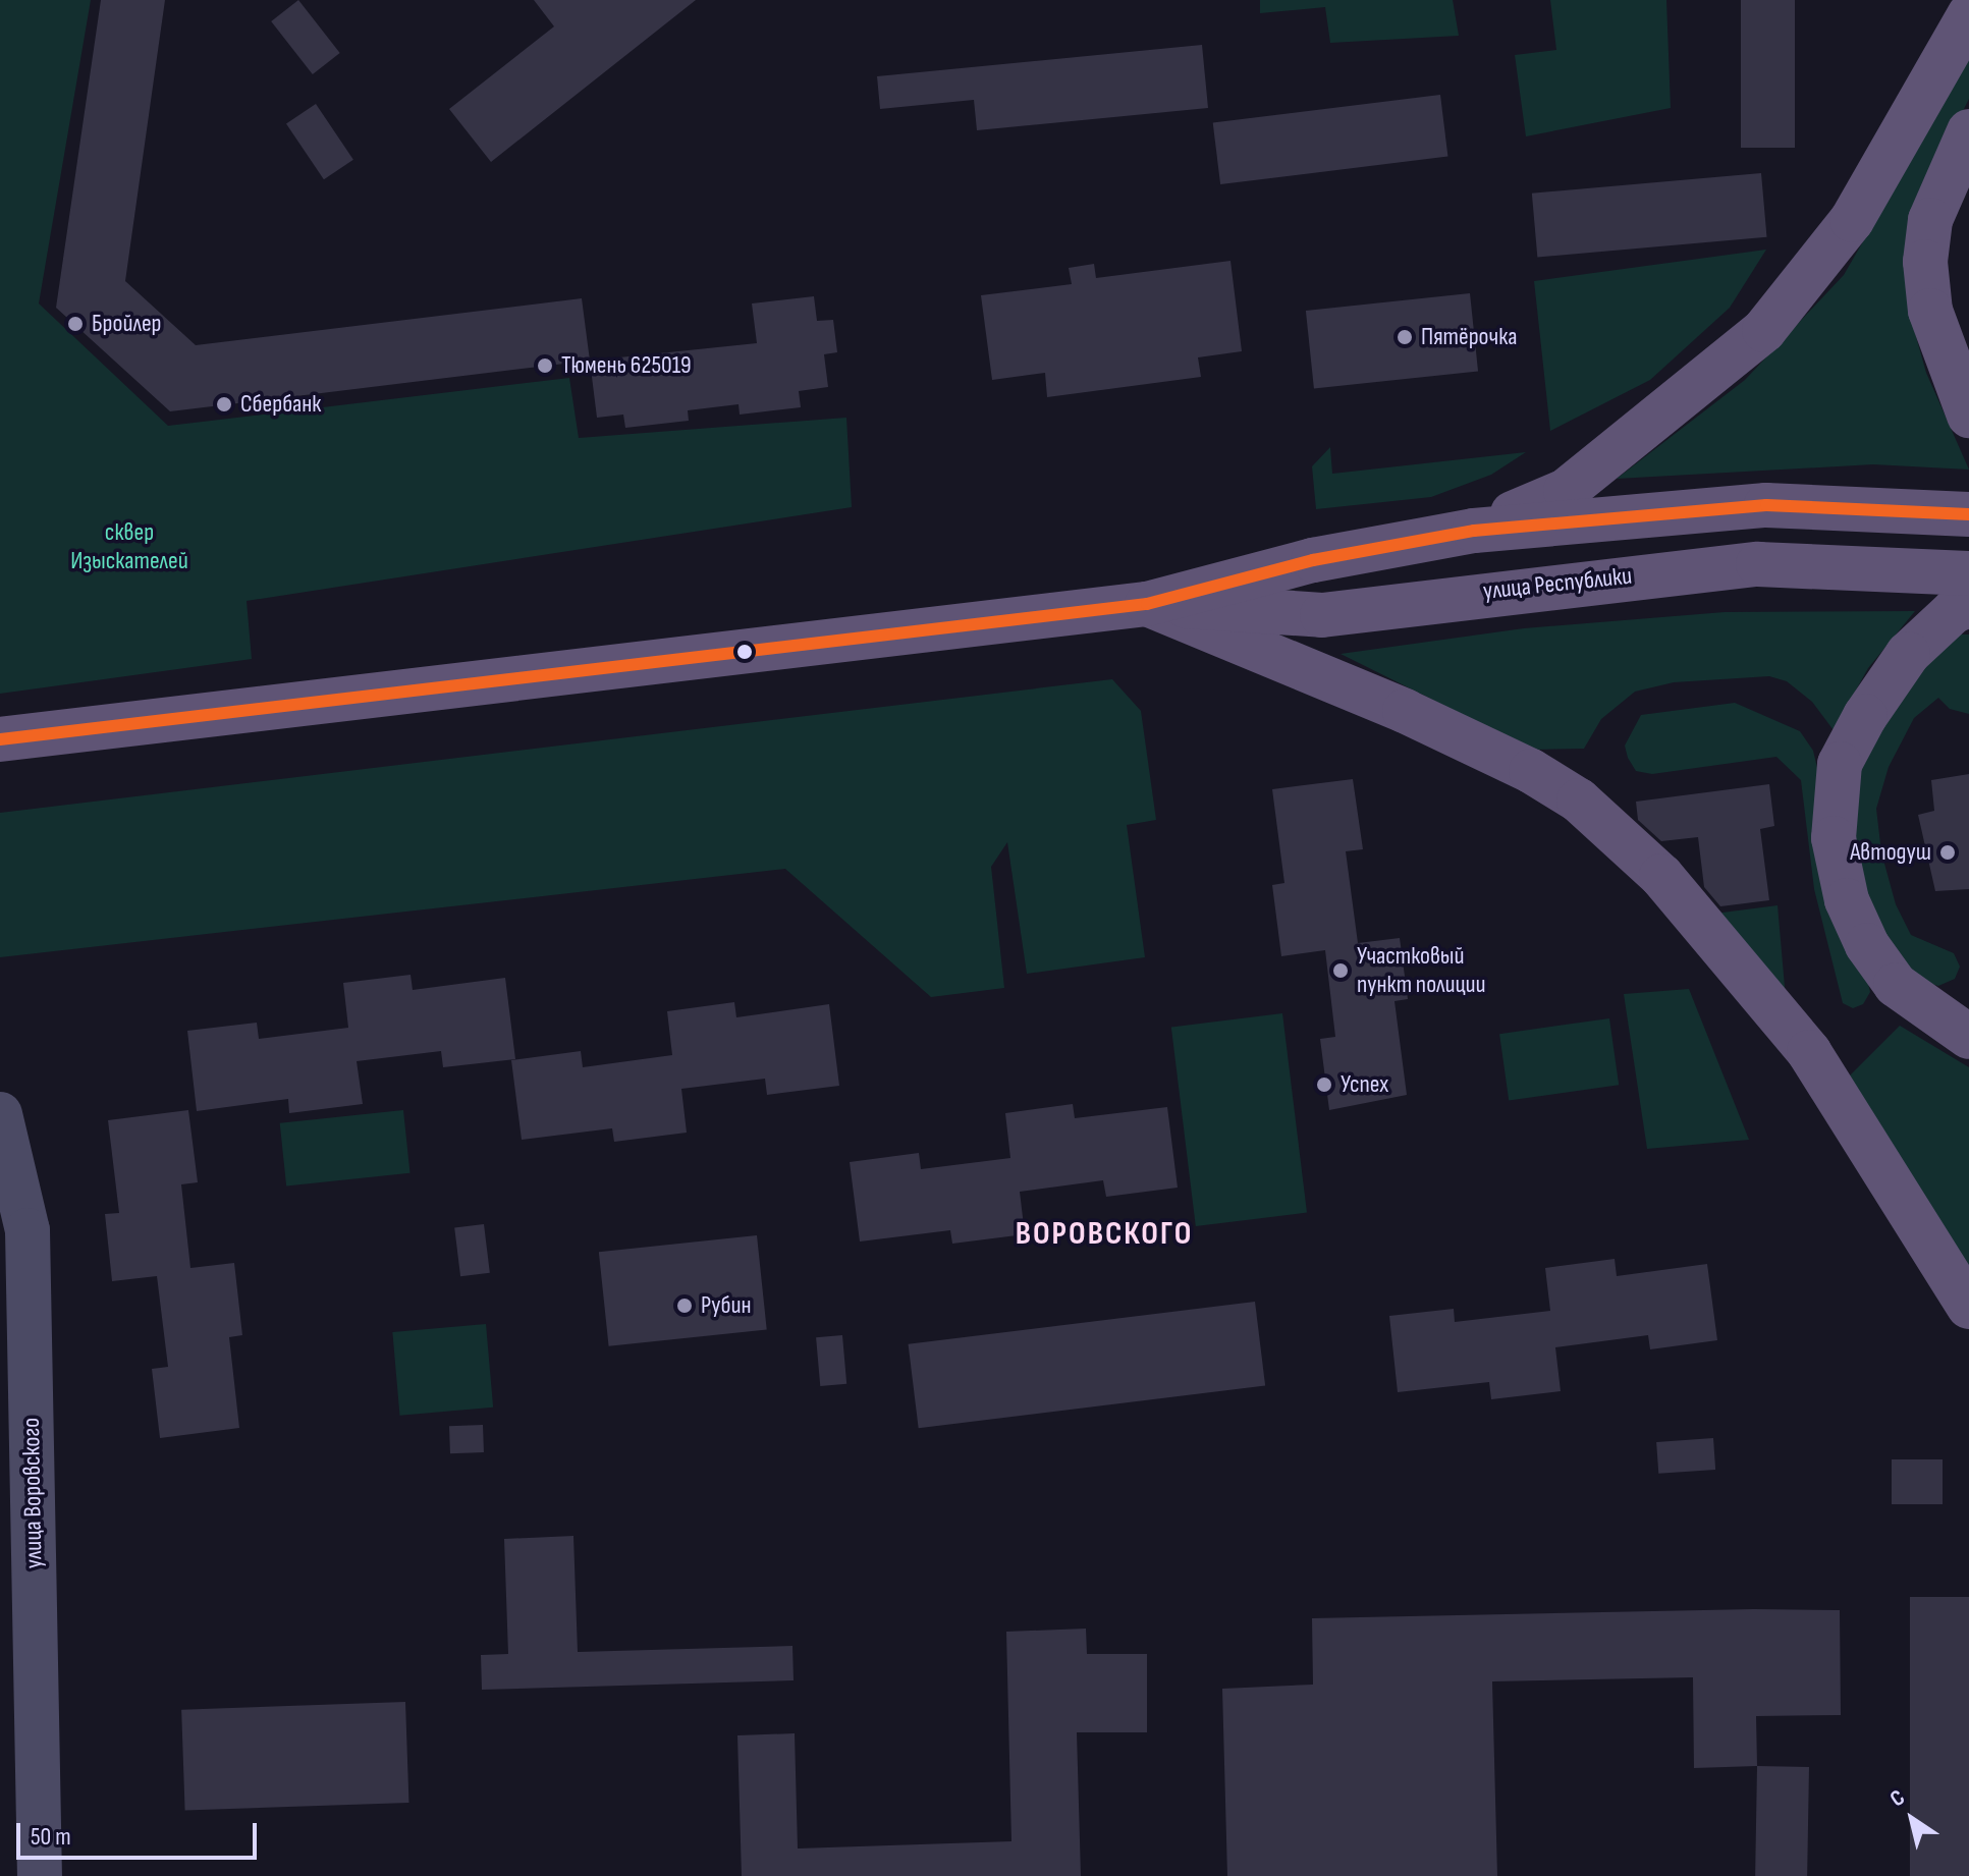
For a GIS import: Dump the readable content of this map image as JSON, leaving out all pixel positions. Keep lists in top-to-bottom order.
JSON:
{
  "streets": {
    "main road": ["улица Республики"],
    "street": ["улица Воровского"]
  },
  "districts": ["ВОРОВСКОГО"],
  "parks": ["сквер Изыскателей"],
  "places": [
    "Бройлер",
    "Пятёрочка",
    "Тюмень 625019",
    "Сбербанк",
    "Автодуш",
    "Участковый пункт полиции",
    "Успех",
    "Рубин"
  ],
  "scale_bar": "50 m",
  "north": "top left"
}
